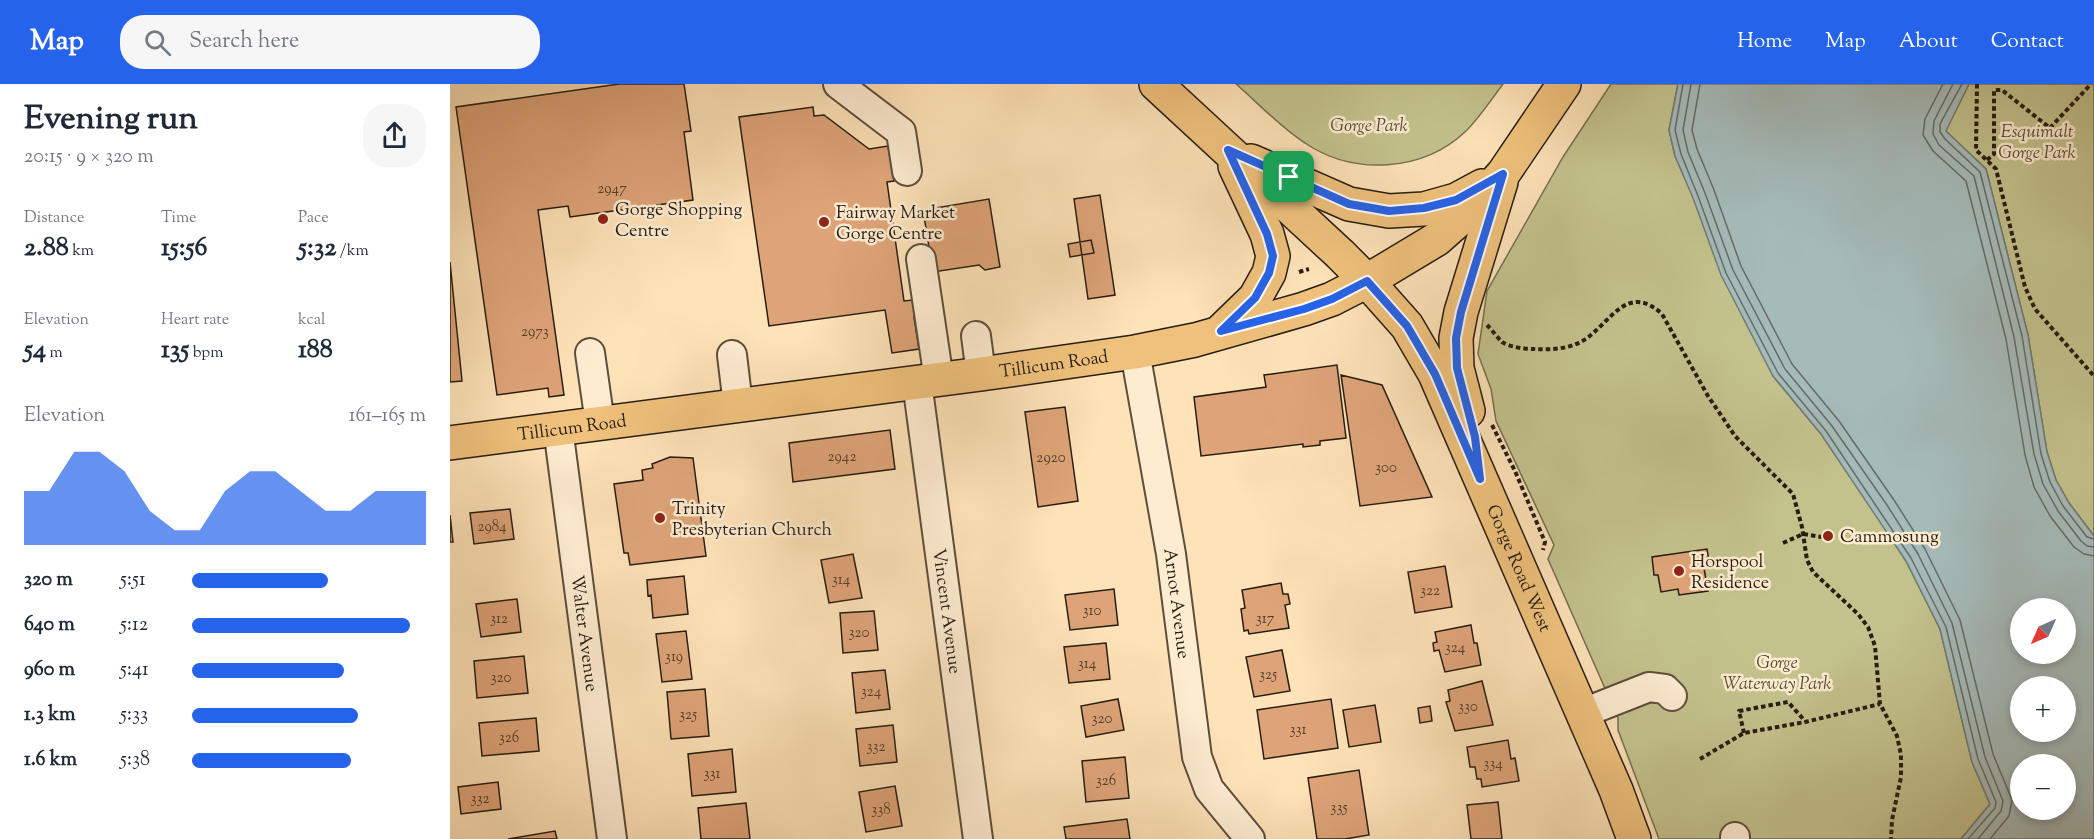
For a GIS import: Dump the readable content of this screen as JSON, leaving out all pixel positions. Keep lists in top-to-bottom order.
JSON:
{
  "streets": {
    "main road": ["Tillicum Road", "Gorge Road West"],
    "street": ["Arnot Avenue", "Vincent Avenue", "Walter Avenue"]
  },
  "crossings": [
    ["Tillicum Road", "Gorge Road West"],
    ["Tillicum Road", "Arnot Avenue"],
    ["Tillicum Road", "Vincent Avenue"],
    ["Tillicum Road", "Walter Avenue"]
  ],
  "parks": ["Gorge Park", "Esquimalt Gorge Park", "Gorge Waterway Park"],
  "places": [
    "Gorge Shopping Centre",
    "Fairway Market Gorge Centre",
    "Trinity Presbyterian Church",
    "Cammosung",
    "Horspool Residence"
  ],
  "house_numbers": [
    "2947",
    "2973",
    "2942",
    "2920",
    "300",
    "2984",
    "314",
    "322",
    "310",
    "312",
    "317",
    "320",
    "324",
    "319",
    "314",
    "325",
    "320",
    "324",
    "330",
    "325",
    "320",
    "331",
    "326",
    "332",
    "334",
    "331",
    "326",
    "332",
    "335",
    "338"
  ],
  "north": "bottom left",
  "page": {
    "header": "Map",
    "search": "Search here",
    "nav": [
      "Home",
      "Map",
      "About",
      "Contact"
    ],
    "heading": ["Evening run", "20:15 · 9 × 320 m"],
    "stats": [
      ["Distance", "2.88 km"],
      ["Time", "15:56"],
      ["Pace", "5:32 /km"],
      ["Elevation", "54 m"],
      ["Heart rate", "135 bpm"],
      ["kcal", "188"]
    ],
    "chart": ["Elevation", "161–165 m"],
    "list": [
      {
        "name": "320 m",
        "note": "5:51"
      },
      {
        "name": "640 m",
        "note": "5:12"
      },
      {
        "name": "960 m",
        "note": "5:41"
      },
      {
        "name": "1.3 km",
        "note": "5:33"
      },
      {
        "name": "1.6 km",
        "note": "5:38"
      }
    ],
    "map_buttons": ["+", "−"]
  }
}
